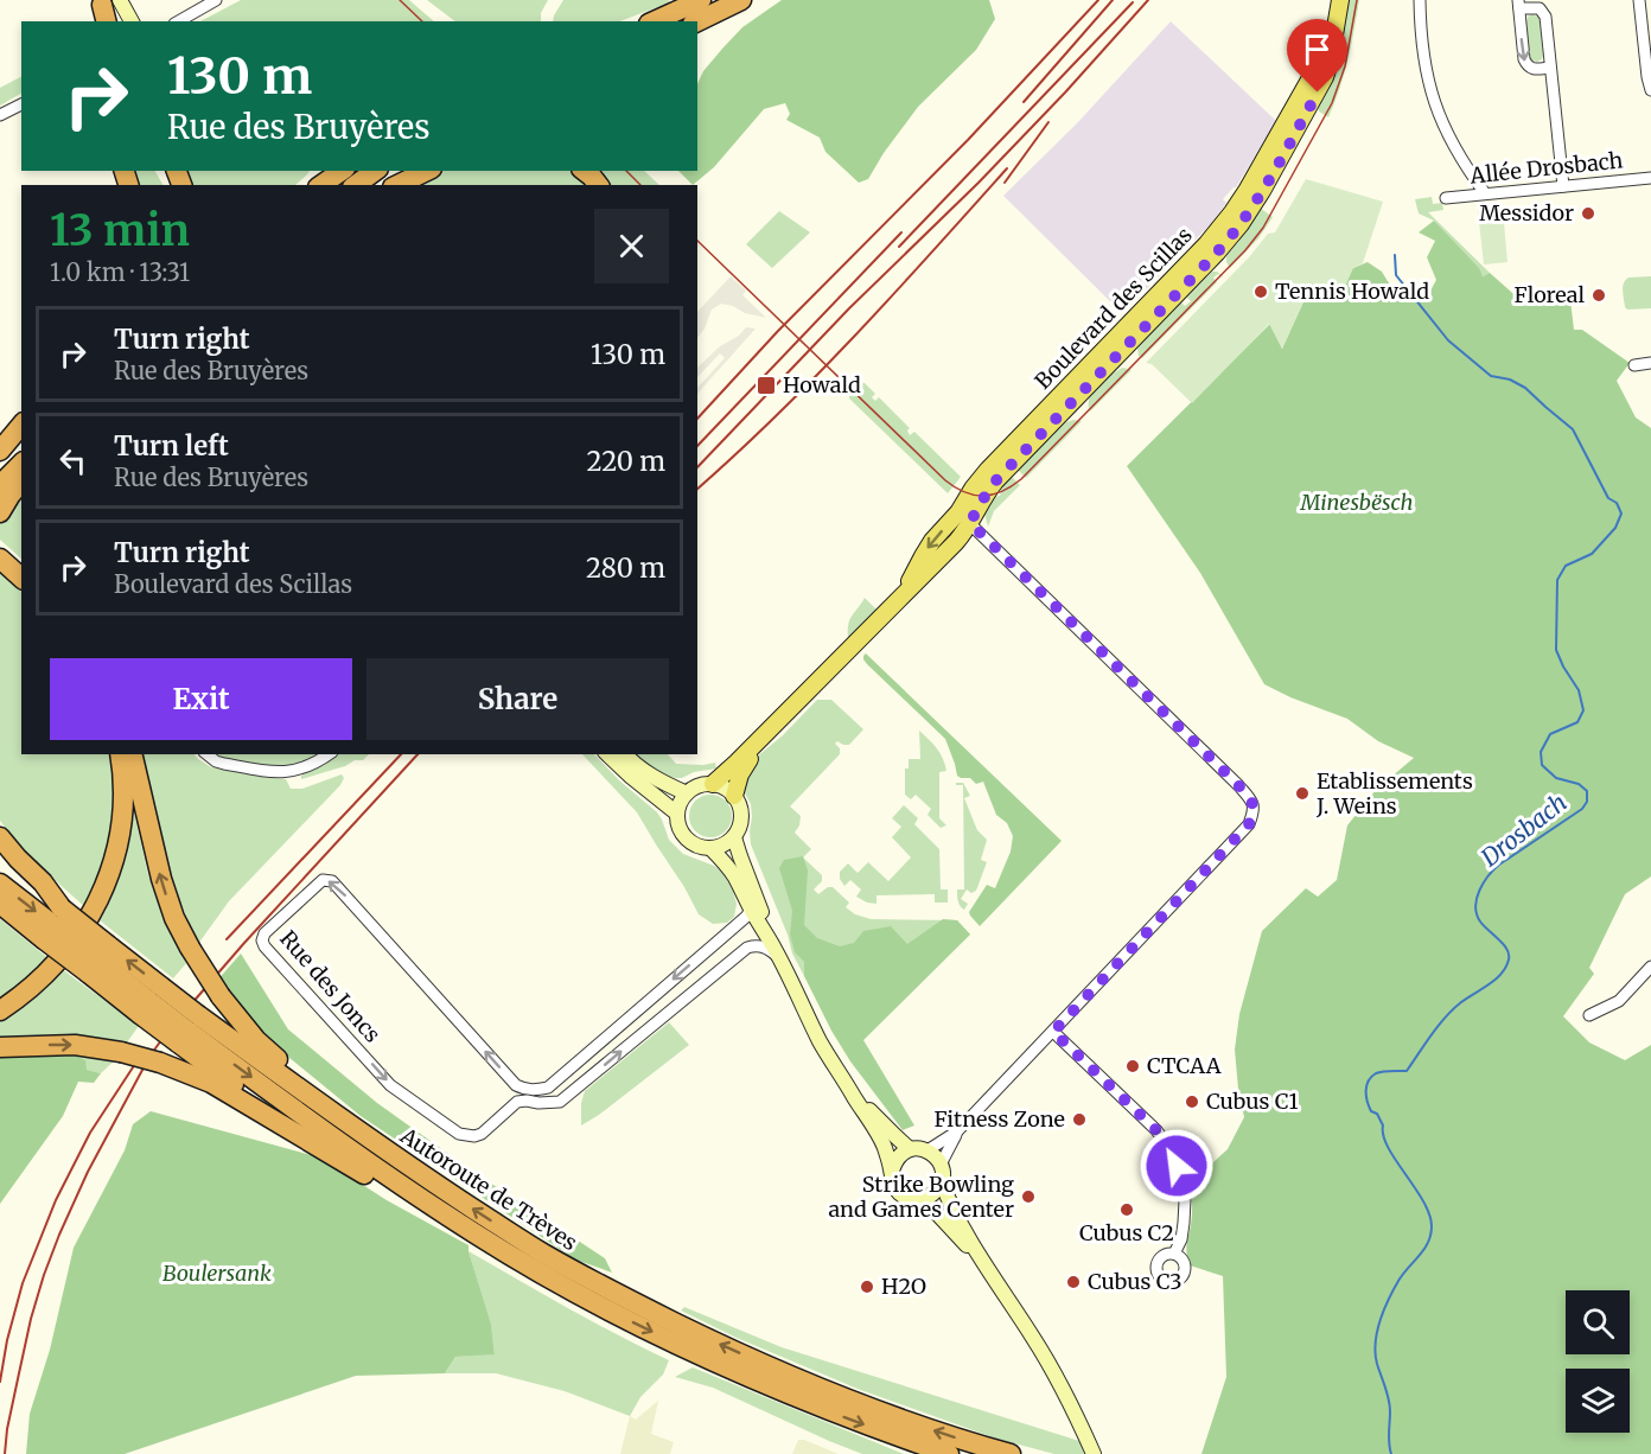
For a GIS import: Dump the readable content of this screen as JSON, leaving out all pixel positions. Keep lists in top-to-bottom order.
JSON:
{
  "streets": {
    "highway": ["Autoroute de Trèves"],
    "main road": ["Boulevard des Scillas"],
    "street": ["Allée Drosbach", "Rue des Joncs"]
  },
  "water": ["Drosbach"],
  "parks": ["Minesbësch", "Boulersank"],
  "places": {
    "other": [
      "Messidor",
      "Tennis Howald",
      "Floreal",
      "Etablissements J. Weins",
      "CTCAA",
      "Cubus C1",
      "Fitness Zone",
      "Strike Bowling and Games Center",
      "Cubus C2",
      "Cubus C3",
      "H2O"
    ],
    "transit": ["Howald"]
  },
  "page": {
    "turn": ["130 m", "Rue des Bruyères"],
    "heading": ["13 min", "1.0 km · 13:31"],
    "list": [
      {
        "name": "Turn right",
        "note": "Rue des Bruyères",
        "value": "130 m"
      },
      {
        "name": "Turn left",
        "note": "Rue des Bruyères",
        "value": "220 m"
      },
      {
        "name": "Turn right",
        "note": "Boulevard des Scillas",
        "value": "280 m"
      }
    ],
    "buttons": ["Exit", "Share"]
  }
}
